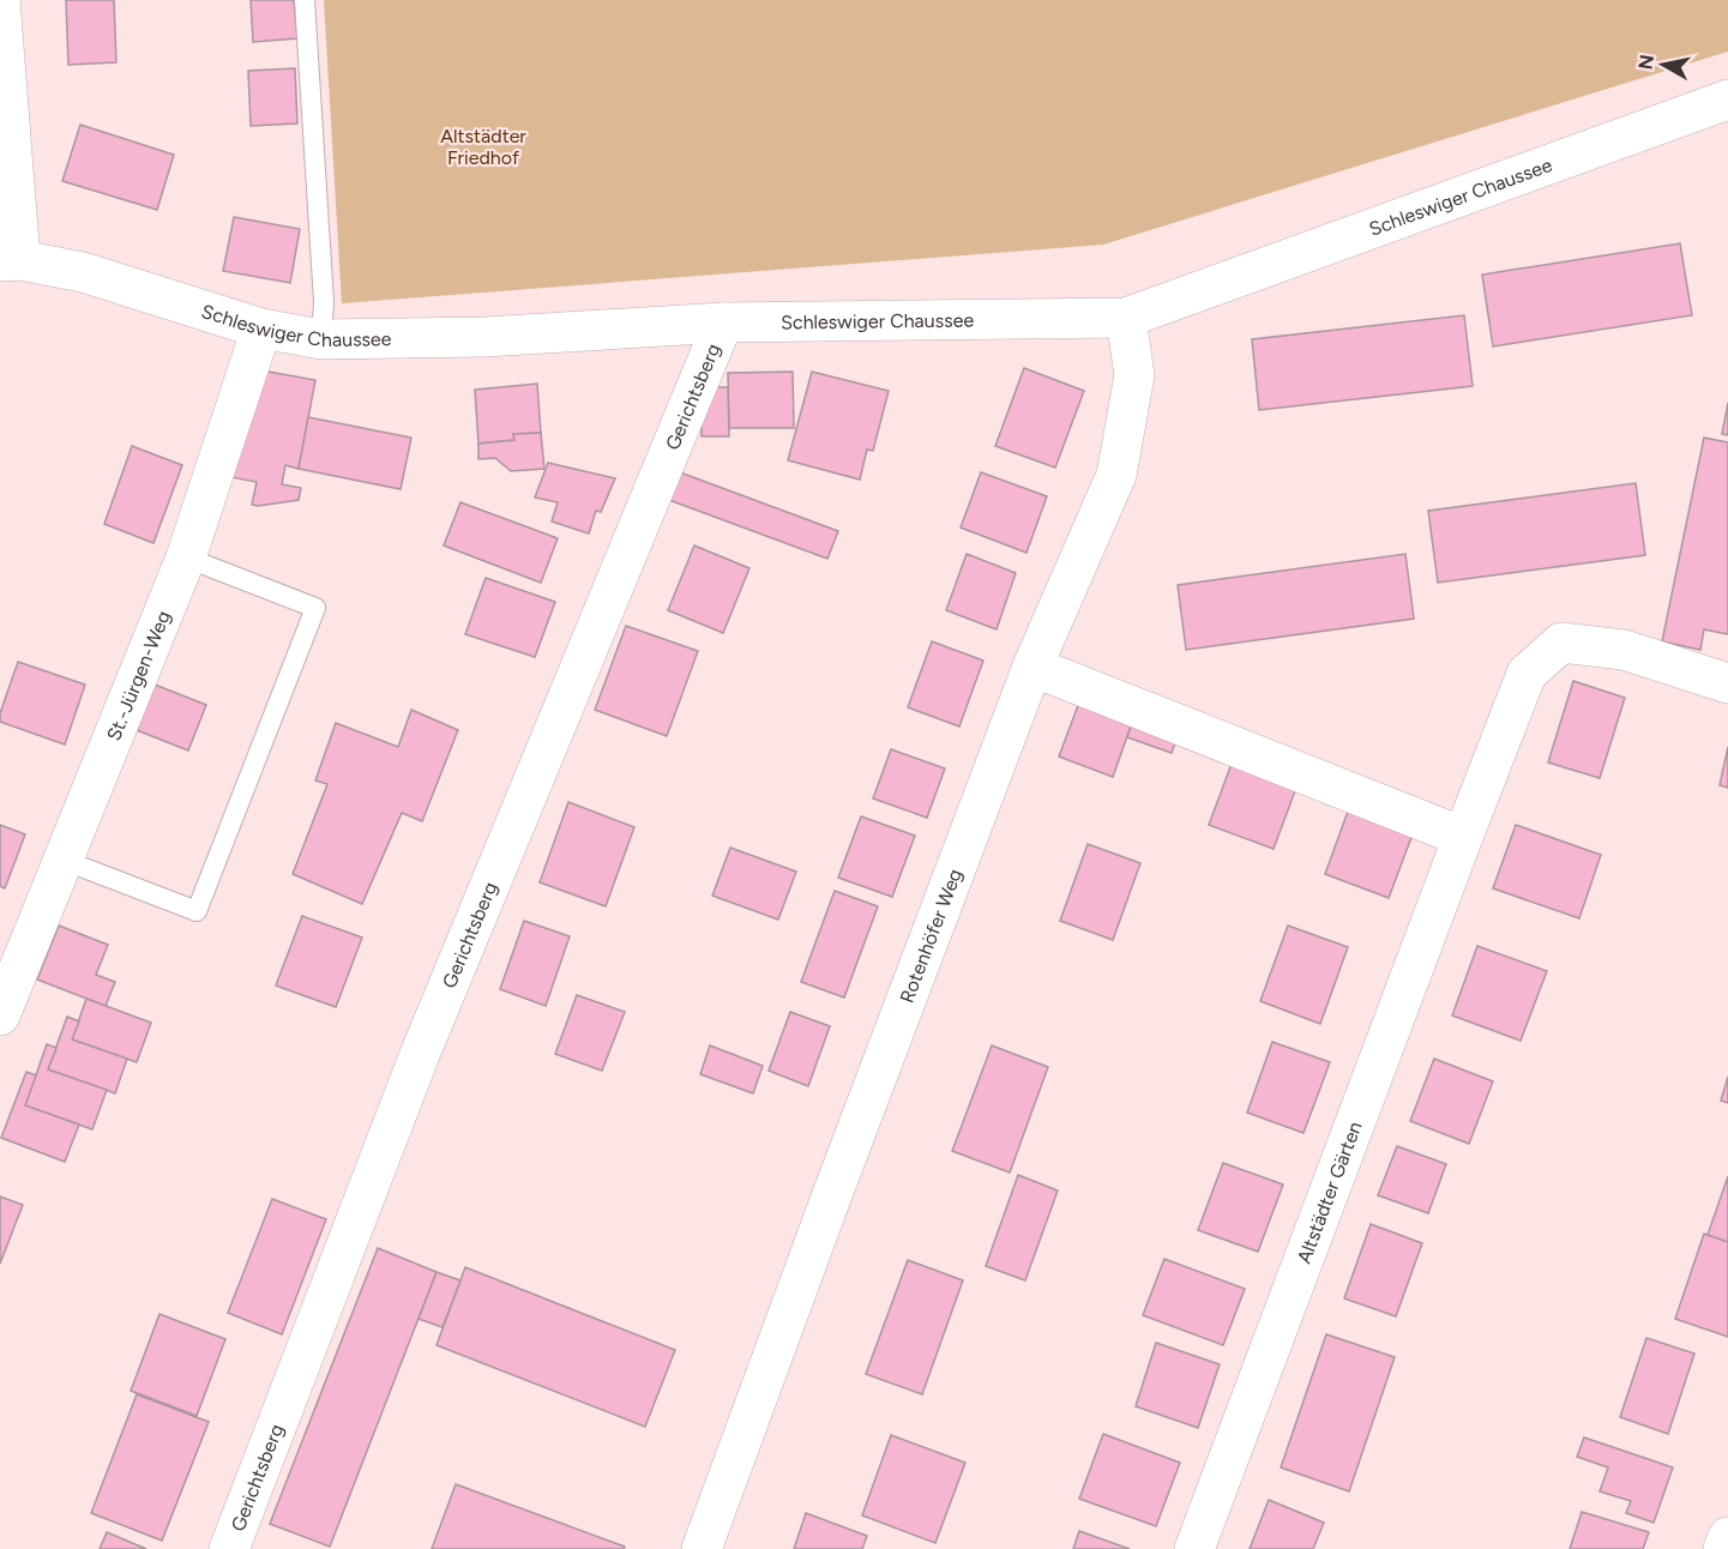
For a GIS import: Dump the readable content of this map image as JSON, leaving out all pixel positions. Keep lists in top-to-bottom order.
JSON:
{
  "streets": {
    "street": [
      "Schleswiger Chaussee",
      "Gerichtsberg",
      "St.-Jürgen-Weg",
      "Rotenhöfer Weg",
      "Altstädter Gärten"
    ]
  },
  "crossings": [
    ["Schleswiger Chaussee", "Gerichtsberg"],
    ["Schleswiger Chaussee", "St.-Jürgen-Weg"],
    ["Schleswiger Chaussee", "Rotenhöfer Weg"]
  ],
  "parks": ["Altstädter Friedhof"],
  "north": "left"
}
